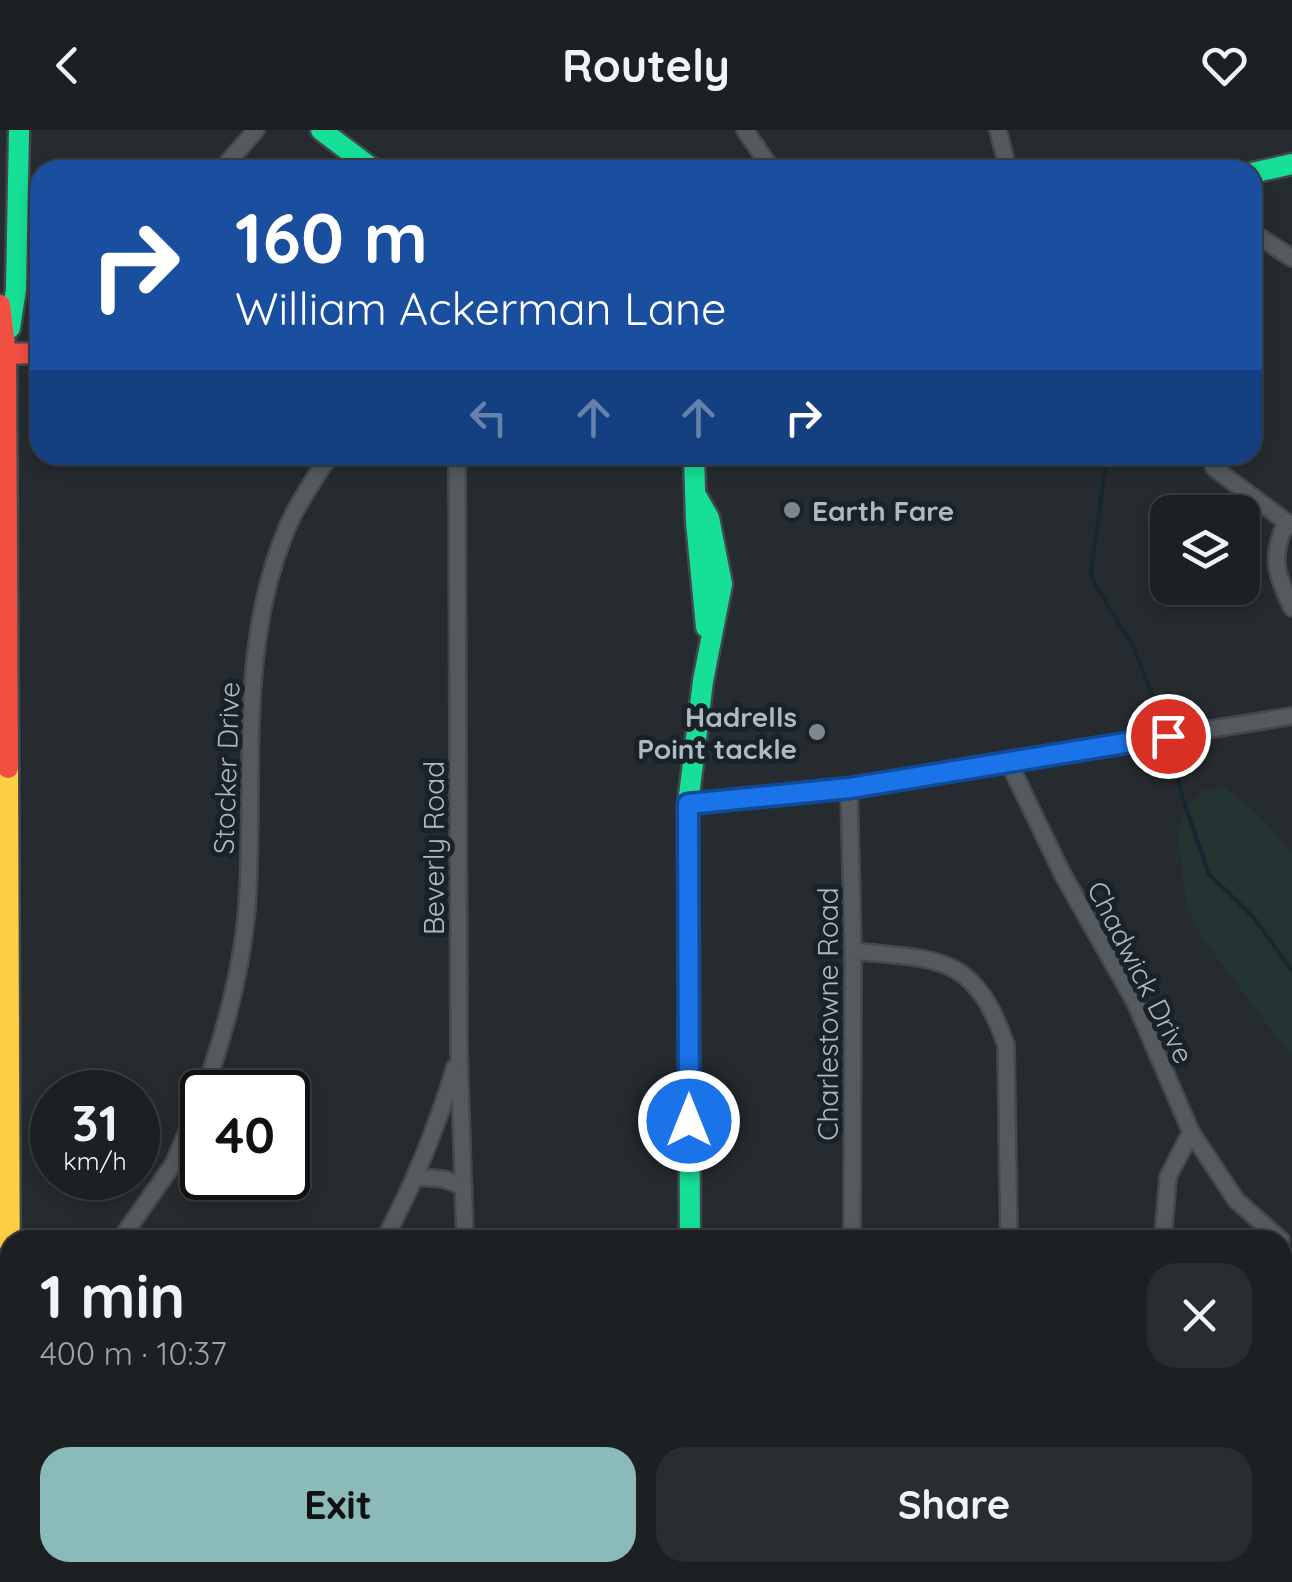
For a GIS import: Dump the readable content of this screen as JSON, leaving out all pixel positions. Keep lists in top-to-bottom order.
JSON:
{
  "streets": {
    "street": [
      "Stocker Drive",
      "Beverly Road",
      "Chadwick Drive",
      "Charlestowne Road"
    ]
  },
  "places": ["Earth Fare", "Hadrells Point tackle"],
  "page": {
    "header": "Routely",
    "turn": ["160 m", "William Ackerman Lane"],
    "speed": "31 km/h",
    "limit": "40",
    "heading": ["1 min", "400 m · 10:37"],
    "buttons": ["Exit", "Share"]
  }
}
